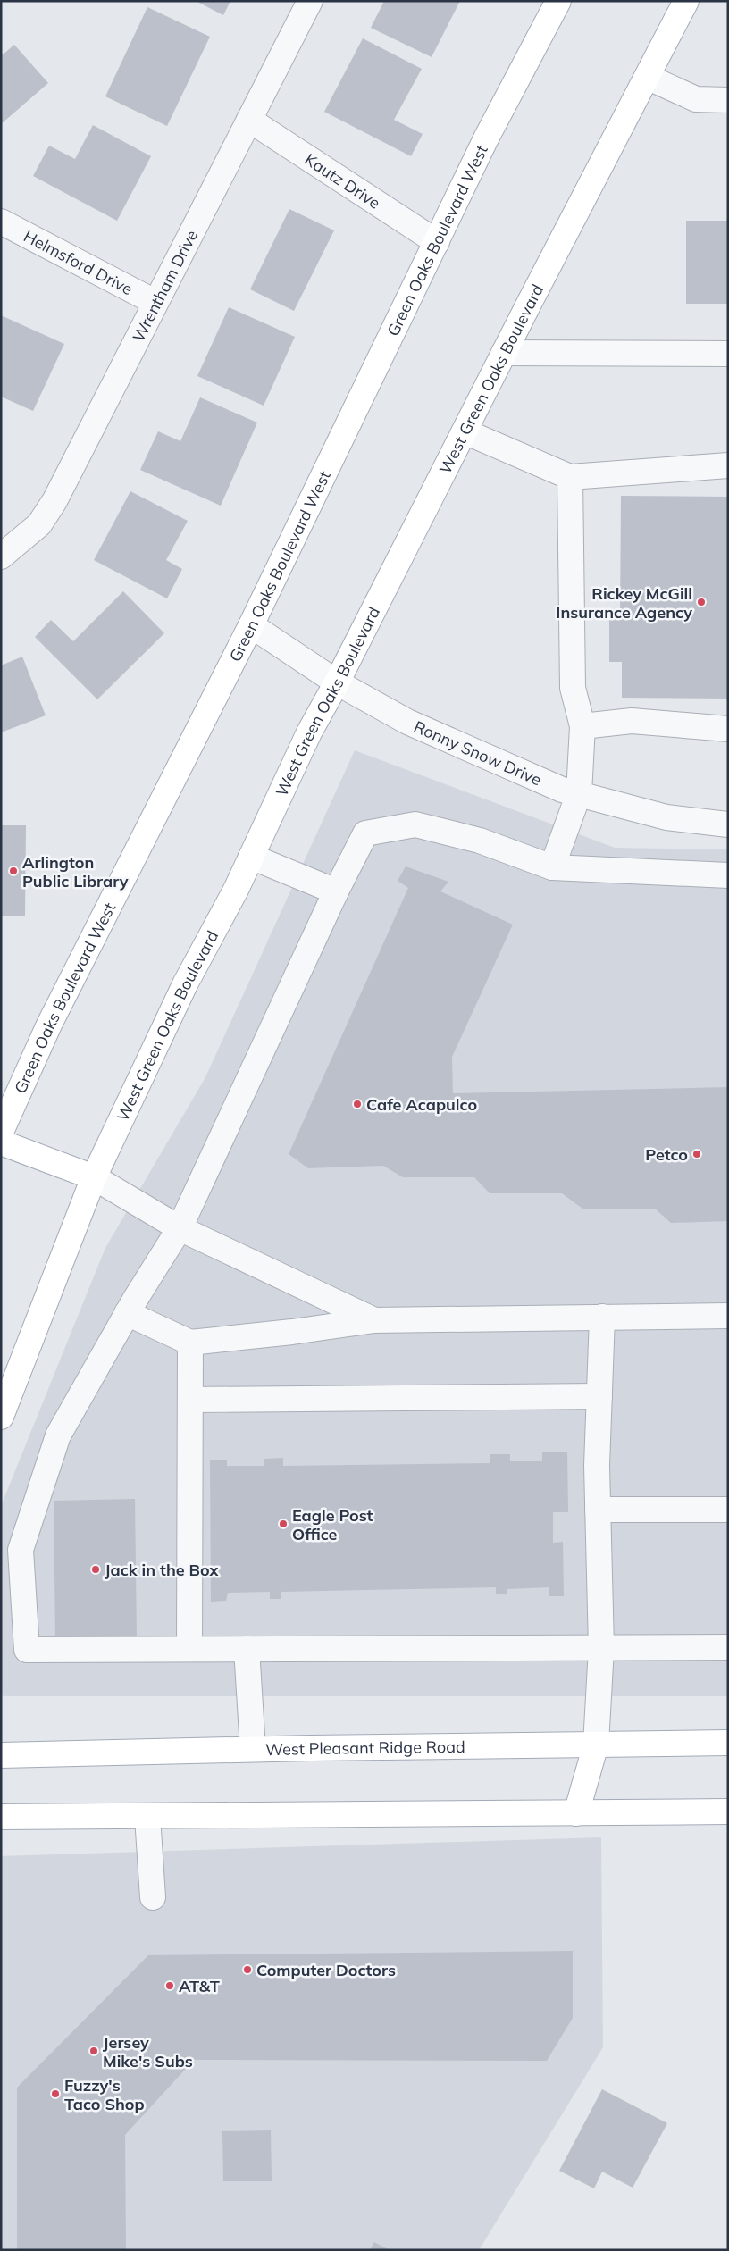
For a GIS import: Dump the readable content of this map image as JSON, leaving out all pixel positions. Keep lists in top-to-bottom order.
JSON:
{
  "streets": {
    "main road": ["Green Oaks Boulevard West", "West Green Oaks Boulevard", "West Pleasant Ridge Road"],
    "street": [
      "Kautz Drive",
      "Helmsford Drive",
      "Wrentham Drive",
      "Ronny Snow Drive"
    ]
  },
  "crossings": [
    ["Kautz Drive", "Green Oaks Boulevard West"],
    ["Kautz Drive", "Wrentham Drive"],
    ["Green Oaks Boulevard West", "Ronny Snow Drive"],
    ["Helmsford Drive", "Wrentham Drive"],
    ["West Green Oaks Boulevard", "Ronny Snow Drive"]
  ],
  "places": [
    "Rickey McGill Insurance Agency",
    "Arlington Public Library",
    "Cafe Acapulco",
    "Petco",
    "Eagle Post Office",
    "Jack in the Box",
    "Computer Doctors",
    "AT&T",
    "Jersey Mike's Subs",
    "Fuzzy's Taco Shop"
  ]
}
